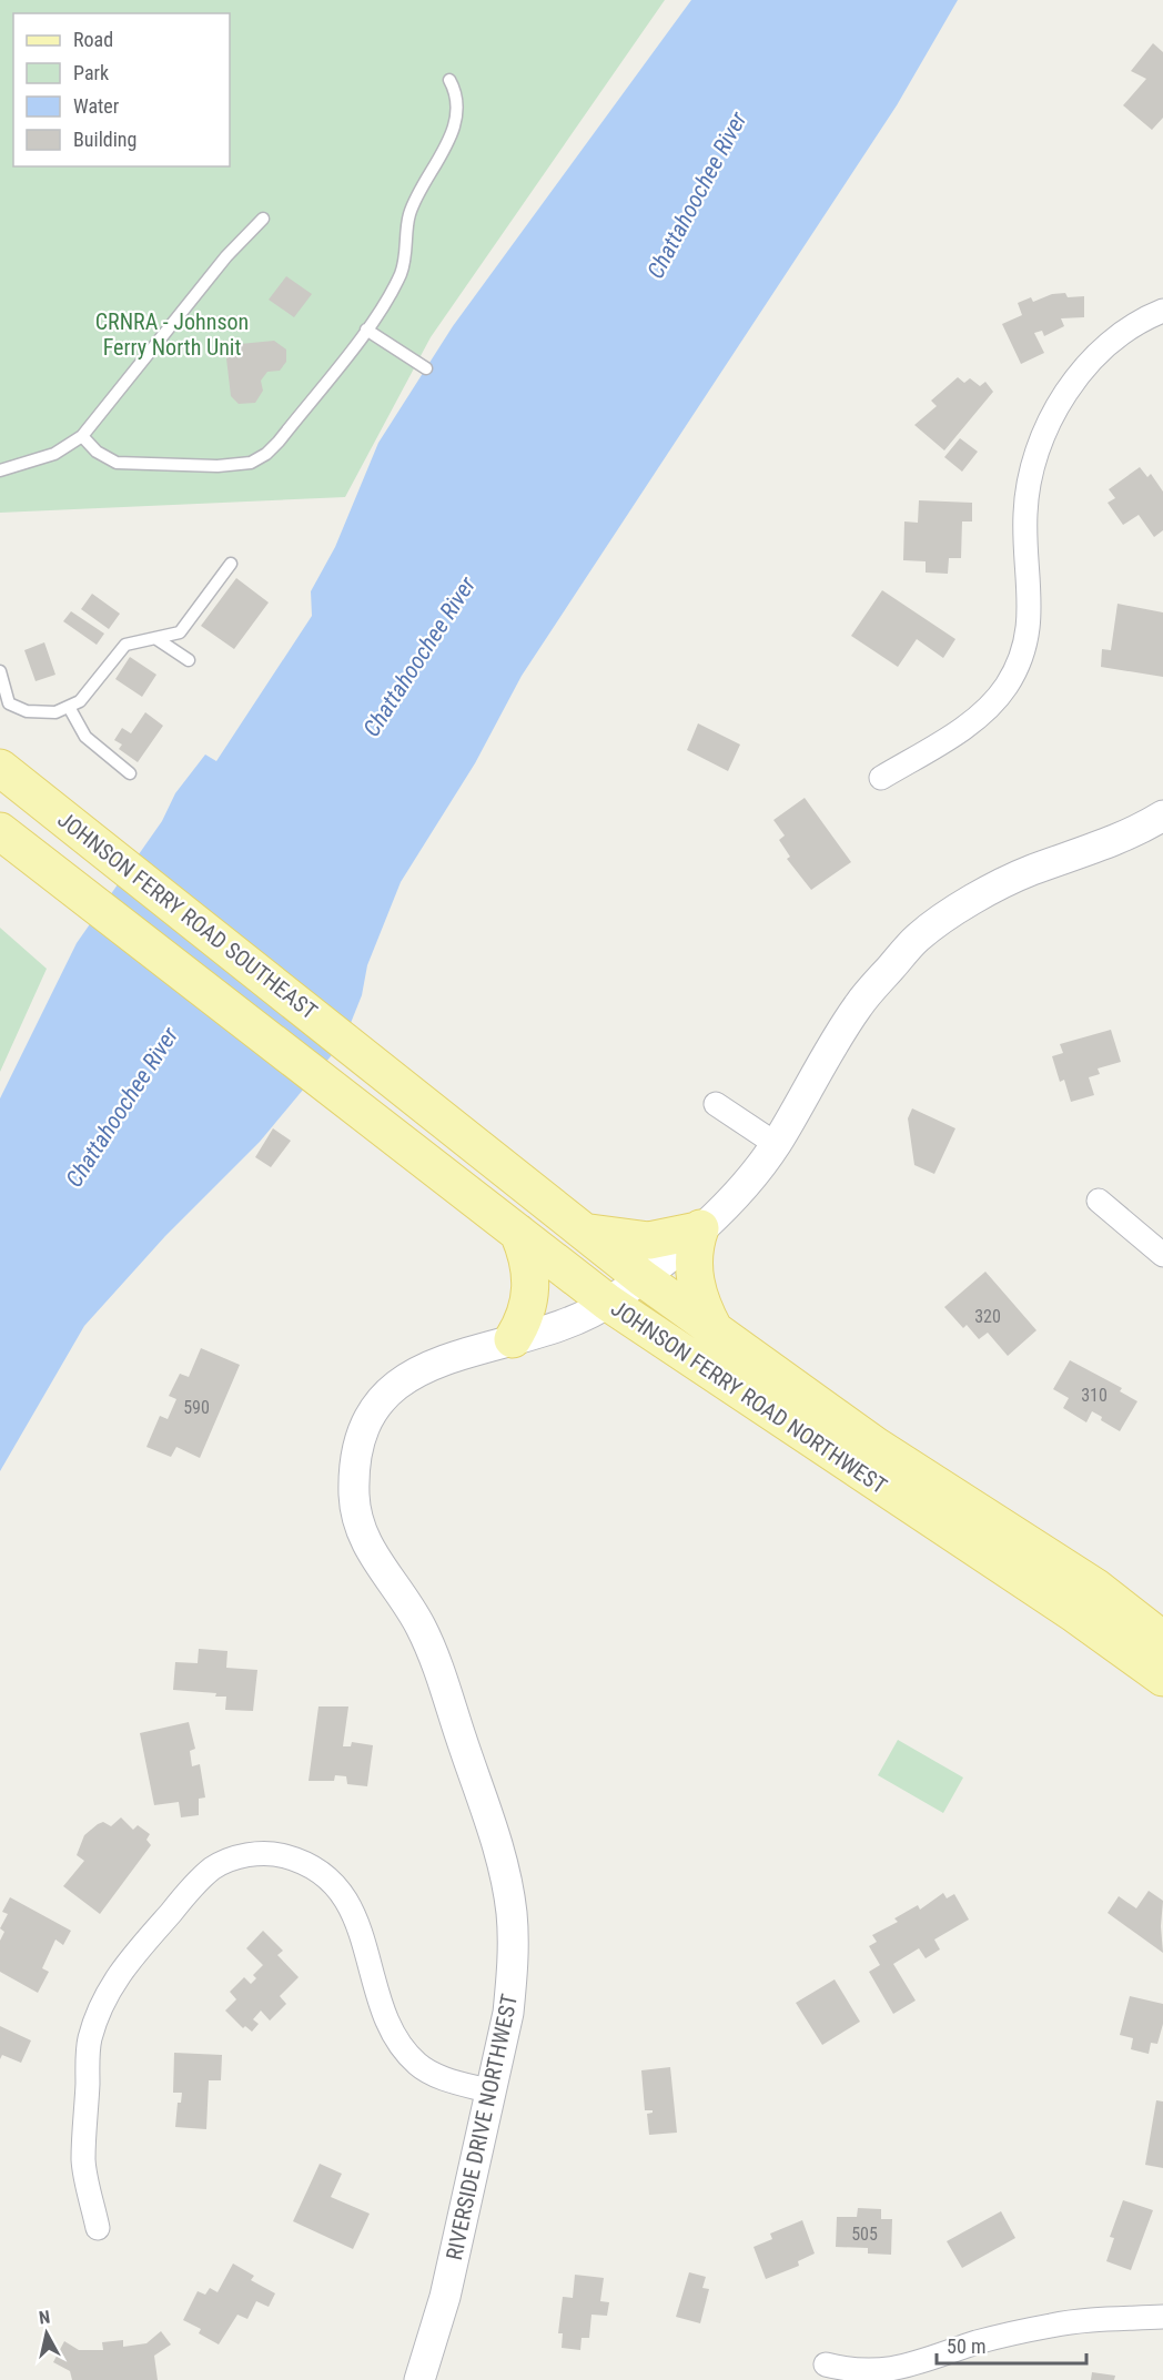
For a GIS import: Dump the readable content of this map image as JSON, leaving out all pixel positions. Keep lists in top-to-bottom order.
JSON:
{
  "streets": {
    "main road": ["JOHNSON FERRY ROAD SOUTHEAST", "JOHNSON FERRY ROAD NORTHWEST"],
    "street": ["RIVERSIDE DRIVE NORTHWEST"]
  },
  "crossings": [
    ["JOHNSON FERRY ROAD SOUTHEAST", "JOHNSON FERRY ROAD NORTHWEST"],
    ["JOHNSON FERRY ROAD NORTHWEST", "RIVERSIDE DRIVE NORTHWEST"]
  ],
  "water": ["Chattahoochee River"],
  "parks": ["CRNRA - Johnson Ferry North Unit"],
  "house_numbers": [
    "320",
    "310",
    "590",
    "505"
  ],
  "legend": [
    "Road",
    "Park",
    "Water",
    "Building"
  ],
  "scale_bar": "50 m",
  "north": "top"
}
